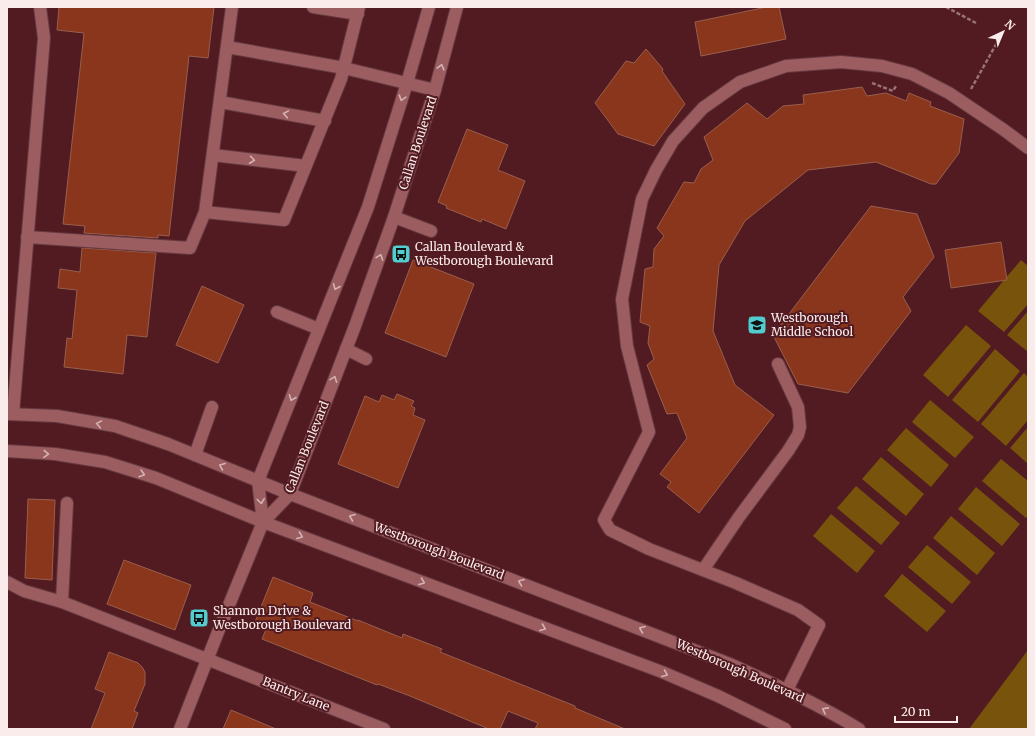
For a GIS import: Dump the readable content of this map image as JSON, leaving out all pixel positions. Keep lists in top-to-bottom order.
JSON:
{
  "streets": {
    "street": ["Callan Boulevard", "Westborough Boulevard", "Bantry Lane"]
  },
  "crossings": [
    ["Callan Boulevard", "Westborough Boulevard"]
  ],
  "places": {
    "bus stop": ["Callan Boulevard & Westborough Boulevard", "Shannon Drive & Westborough Boulevard"],
    "school or university": ["Westborough Middle School"]
  },
  "scale_bar": "20 m",
  "north": "top right"
}
